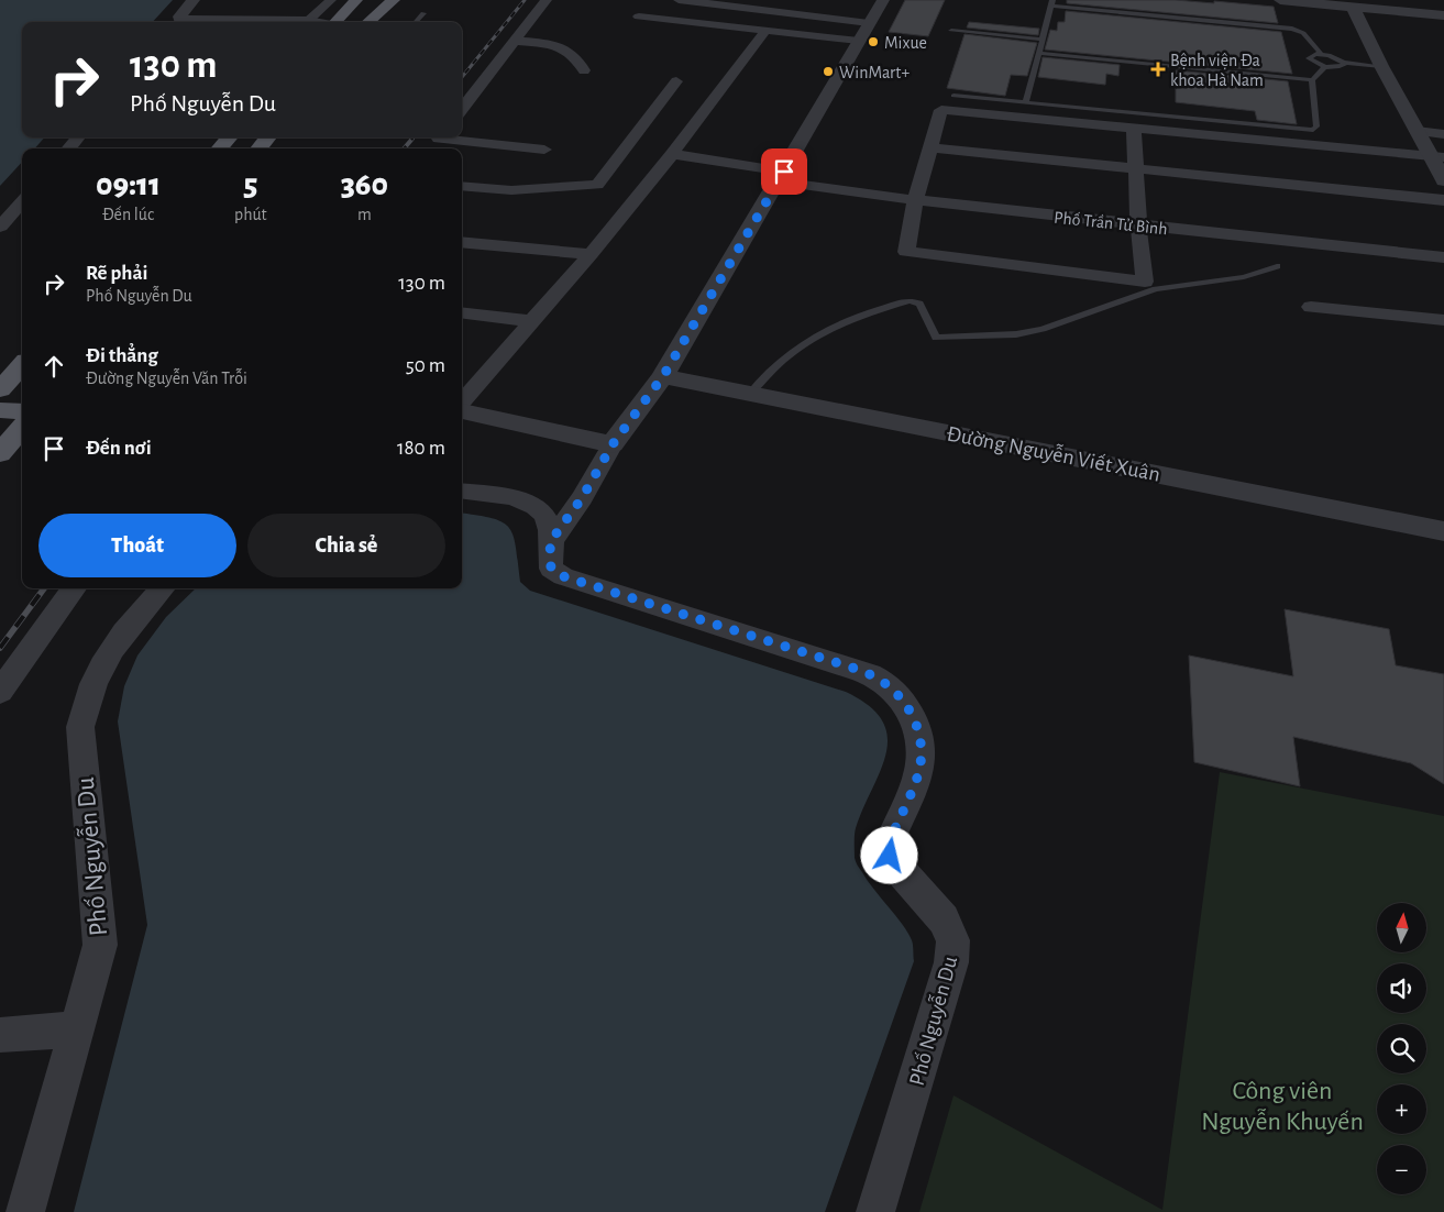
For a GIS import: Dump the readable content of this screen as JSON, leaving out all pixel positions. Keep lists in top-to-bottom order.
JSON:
{
  "streets": {
    "street": ["Phố Trần Tử Bình", "Đường Nguyễn Viết Xuân", "Phố Nguyễn Du"]
  },
  "parks": ["Công viên Nguyễn Khuyến"],
  "places": {
    "other": ["Mixue", "WinMart+"],
    "health": ["Bệnh viện Đa khoa Hà Nam"]
  },
  "north": "top",
  "page": {
    "turn": ["130 m", "Phố Nguyễn Du"],
    "eta": [
      "09:11",
      "Đến lúc",
      "5",
      "phút",
      "360",
      "m"
    ],
    "list": [
      {
        "name": "Rẽ phải",
        "note": "Phố Nguyễn Du",
        "value": "130 m"
      },
      {
        "name": "Đi thẳng",
        "note": "Đường Nguyễn Văn Trỗi",
        "value": "50 m"
      },
      {
        "name": "Đến nơi",
        "value": "180 m"
      }
    ],
    "buttons": ["Thoát", "Chia sẻ"],
    "map_buttons": ["+", "−"]
  }
}
